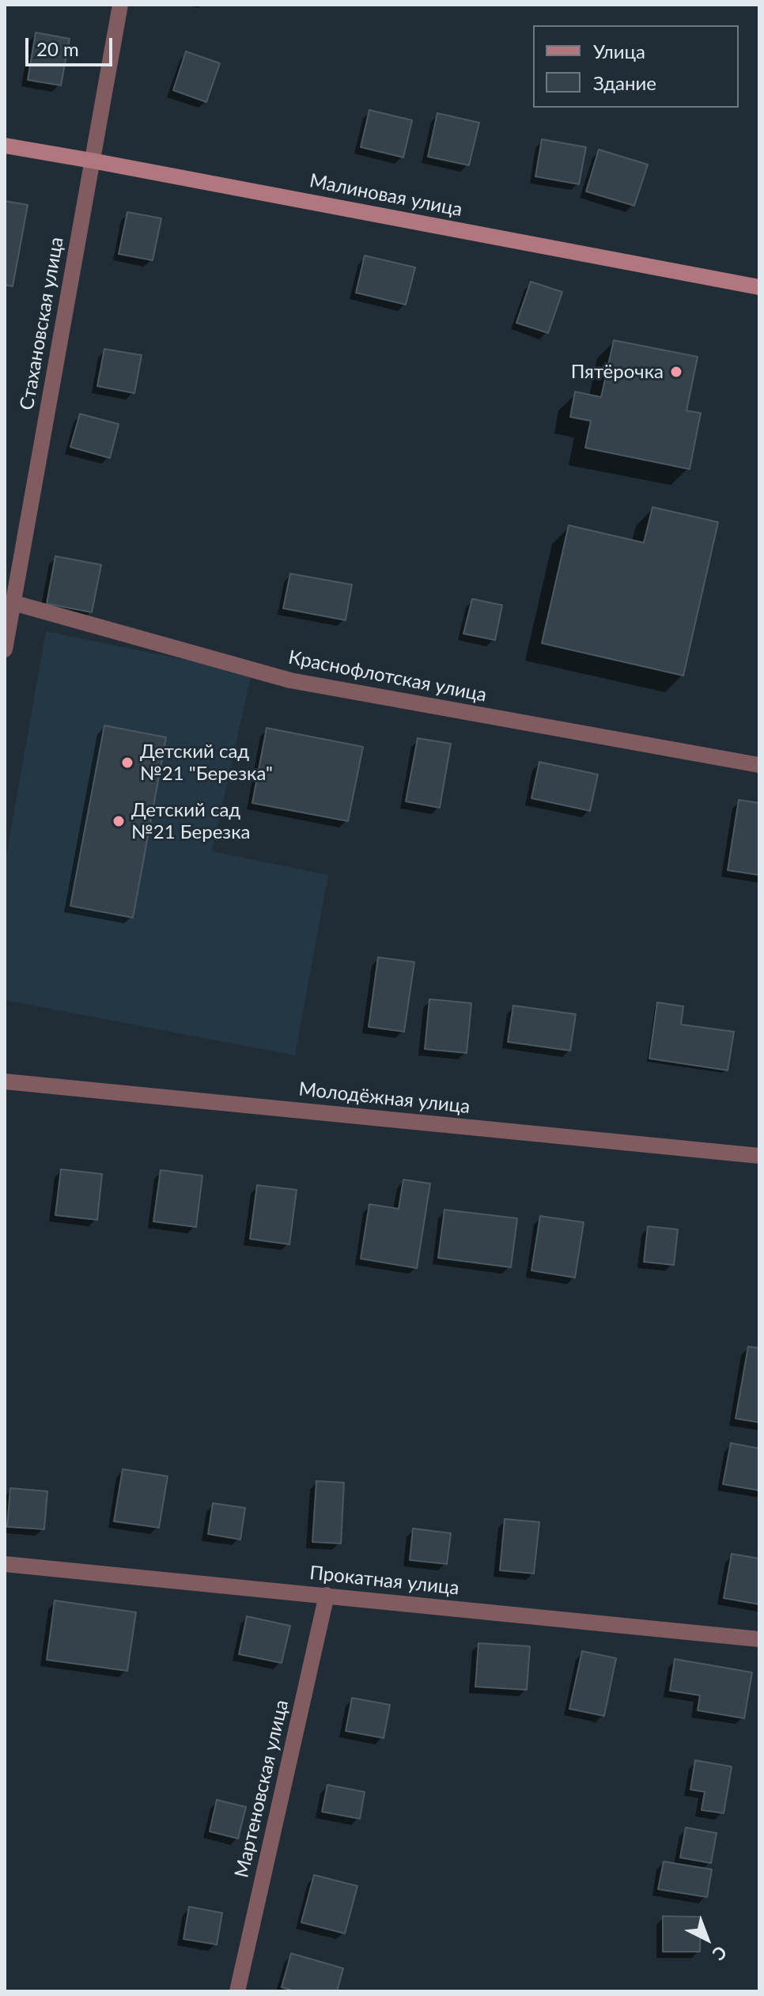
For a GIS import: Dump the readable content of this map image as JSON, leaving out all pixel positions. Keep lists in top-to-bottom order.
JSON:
{
  "streets": {
    "street": [
      "Малиновая улица",
      "Стахановская улица",
      "Краснофлотская улица",
      "Молодёжная улица",
      "Прокатная улица",
      "Мартеновская улица"
    ]
  },
  "crossings": [
    ["Малиновая улица", "Стахановская улица"],
    ["Стахановская улица", "Краснофлотская улица"],
    ["Прокатная улица", "Мартеновская улица"]
  ],
  "places": ["Пятёрочка", "Детский сад №21 \"Березка\"", "Детский сад №21 Березка"],
  "legend": ["Улица", "Здание"],
  "scale_bar": "20 m",
  "north": "bottom right"
}
